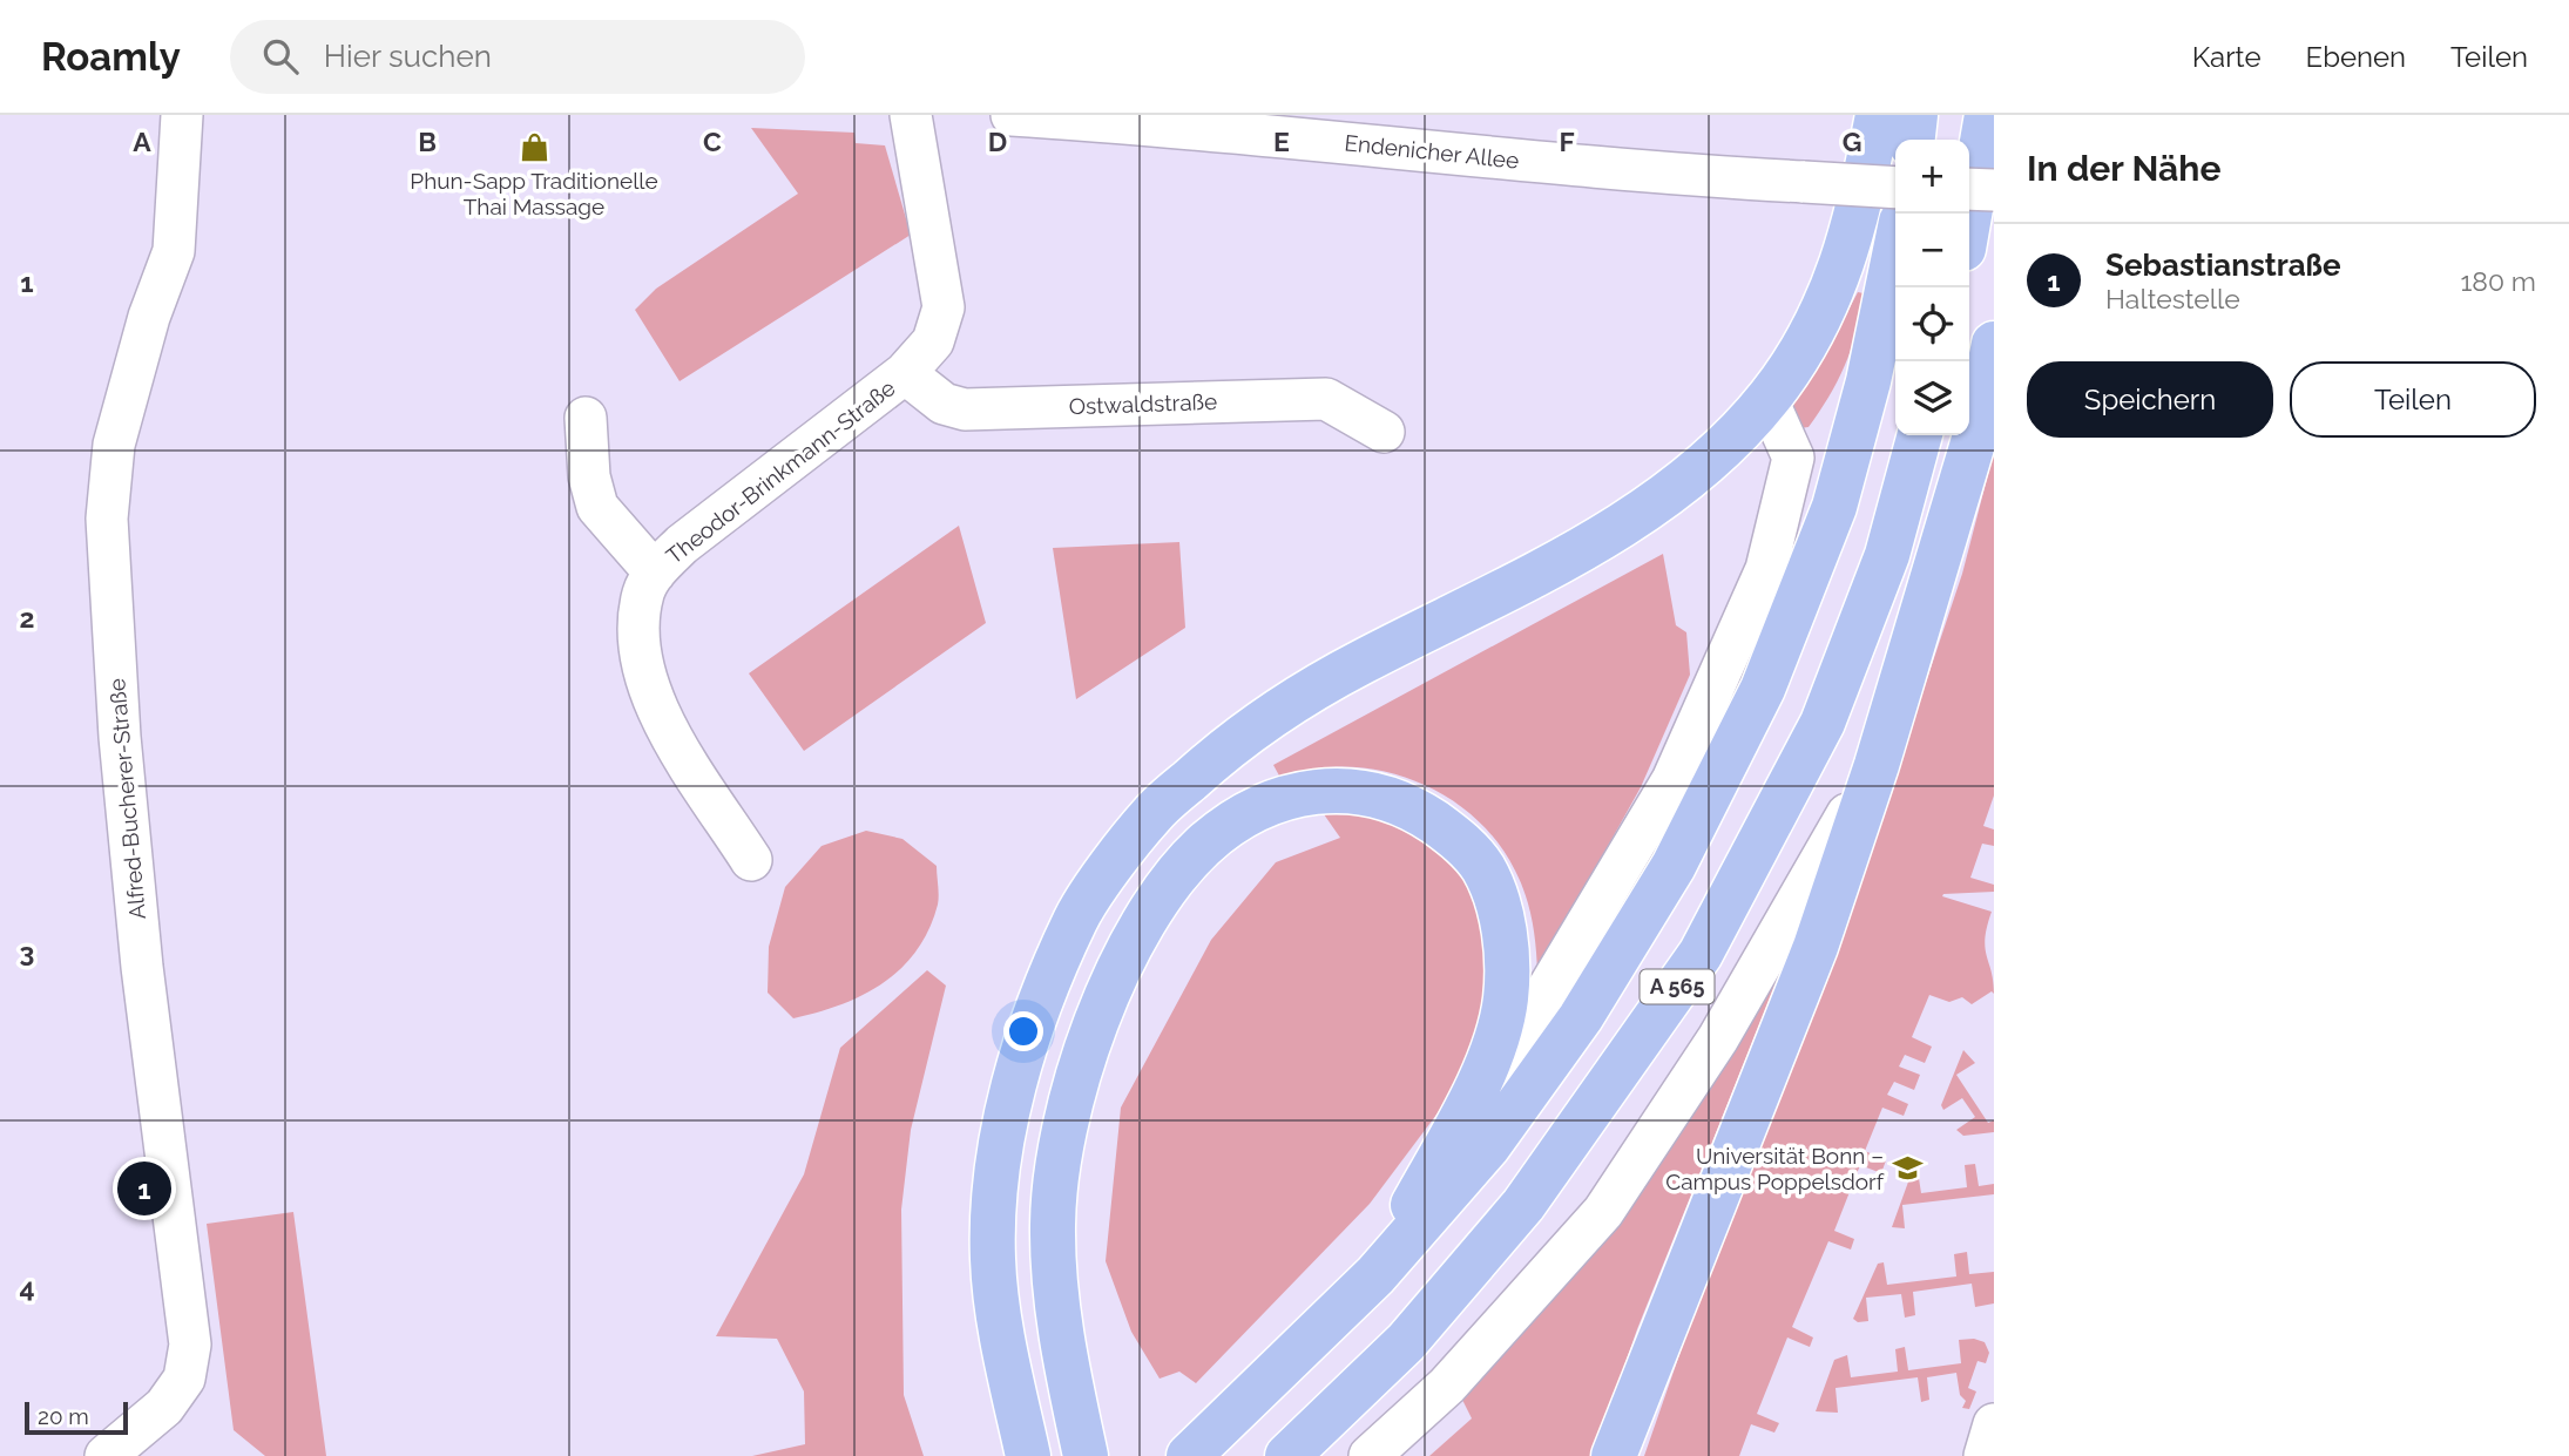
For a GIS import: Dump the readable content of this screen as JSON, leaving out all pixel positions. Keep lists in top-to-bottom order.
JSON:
{
  "streets": {
    "highway": ["A 565"],
    "street": [
      "Endenicher Allee",
      "Ostwaldstraße",
      "Theodor-Brinkmann-Straße",
      "Alfred-Bucherer-Straße"
    ]
  },
  "crossings": [
    ["Ostwaldstraße", "Theodor-Brinkmann-Straße"]
  ],
  "places": {
    "shop": ["Phun-Sapp Traditionelle Thai Massage"],
    "school or university": ["Universität Bonn – Campus Poppelsdorf"]
  },
  "scale_bar": "20 m",
  "page": {
    "header": "Roamly",
    "search": "Hier suchen",
    "nav": ["Karte", "Ebenen", "Teilen"],
    "heading": "In der Nähe",
    "map_buttons": ["+", "−"],
    "list": [
      {
        "mark": "1",
        "name": "Sebastianstraße",
        "note": "Haltestelle",
        "value": "180 m"
      }
    ],
    "buttons": ["Speichern", "Teilen"],
    "pins": "1",
    "scale": "20 m"
  },
  "grid": {
    "columns": [
      "A",
      "B",
      "C",
      "D",
      "E",
      "F",
      "G"
    ],
    "rows": [
      "1",
      "2",
      "3",
      "4"
    ]
  }
}
